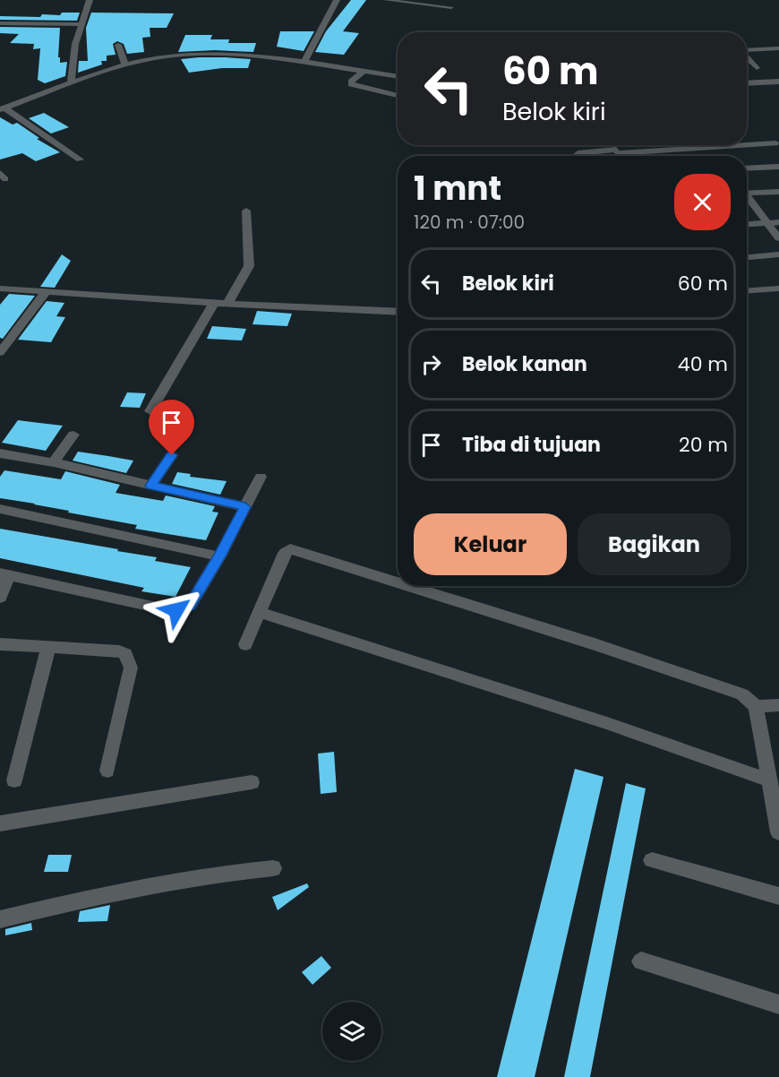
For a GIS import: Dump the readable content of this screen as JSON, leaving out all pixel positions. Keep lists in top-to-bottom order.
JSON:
{
  "page": {
    "turn": ["60 m", "Belok kiri"],
    "heading": ["1 mnt", "120 m · 07:00"],
    "list": [
      {
        "name": "Belok kiri",
        "value": "60 m"
      },
      {
        "name": "Belok kanan",
        "value": "40 m"
      },
      {
        "name": "Tiba di tujuan",
        "value": "20 m"
      }
    ],
    "buttons": ["Keluar", "Bagikan"]
  }
}
